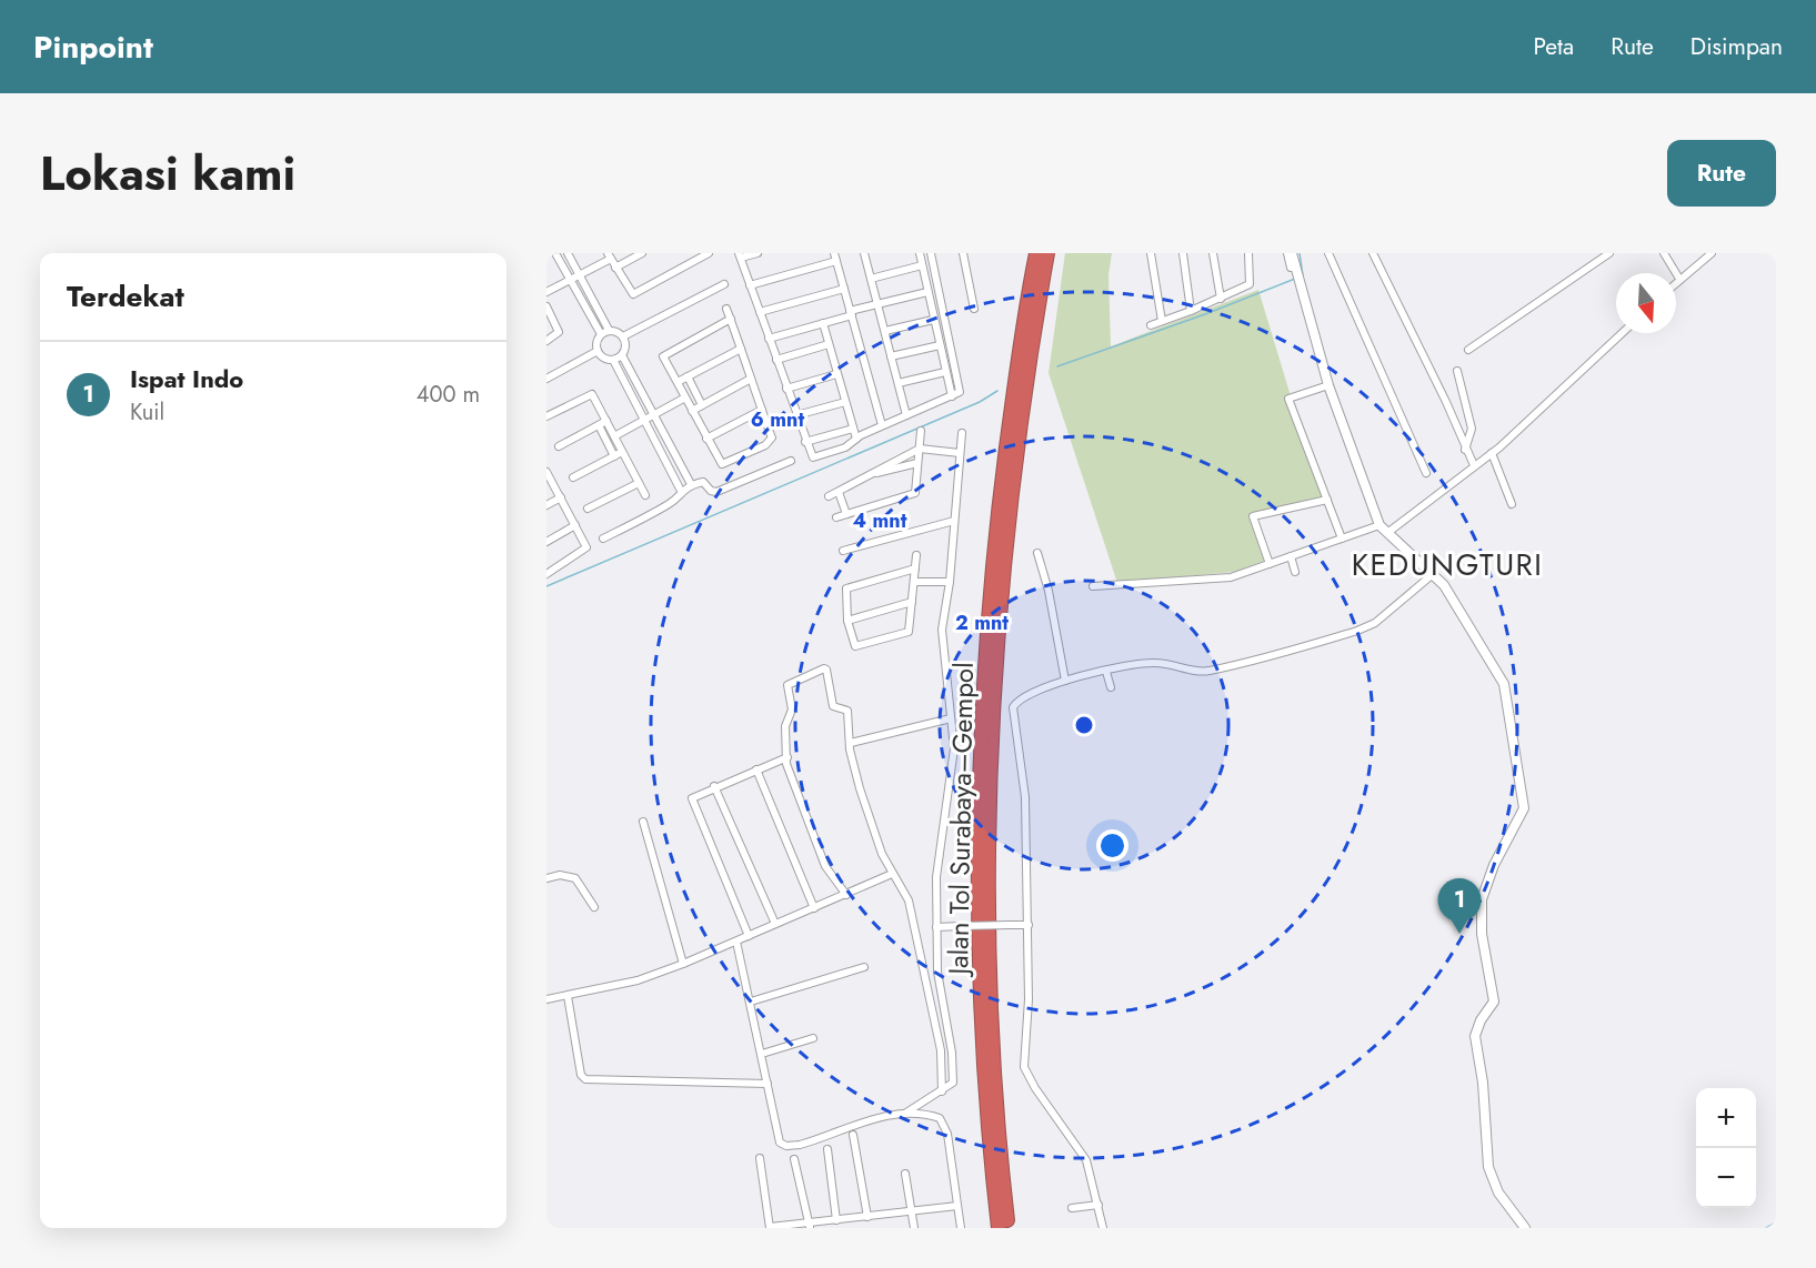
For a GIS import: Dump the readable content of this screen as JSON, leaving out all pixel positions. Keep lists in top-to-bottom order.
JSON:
{
  "streets": {
    "highway": ["Jalan Tol Surabaya–Gempol"]
  },
  "districts": ["KEDUNGTURI"],
  "north": "bottom",
  "page": {
    "header": "Pinpoint",
    "nav": ["Peta", "Rute", "Disimpan"],
    "title": "Lokasi kami",
    "buttons": "Rute",
    "heading": "Terdekat",
    "list": [
      {
        "mark": "1",
        "name": "Ispat Indo",
        "note": "Kuil",
        "value": "400 m"
      }
    ],
    "pins": "1",
    "map_buttons": ["+", "−"]
  },
  "rings": ["6 mnt", "4 mnt", "2 mnt"]
}
